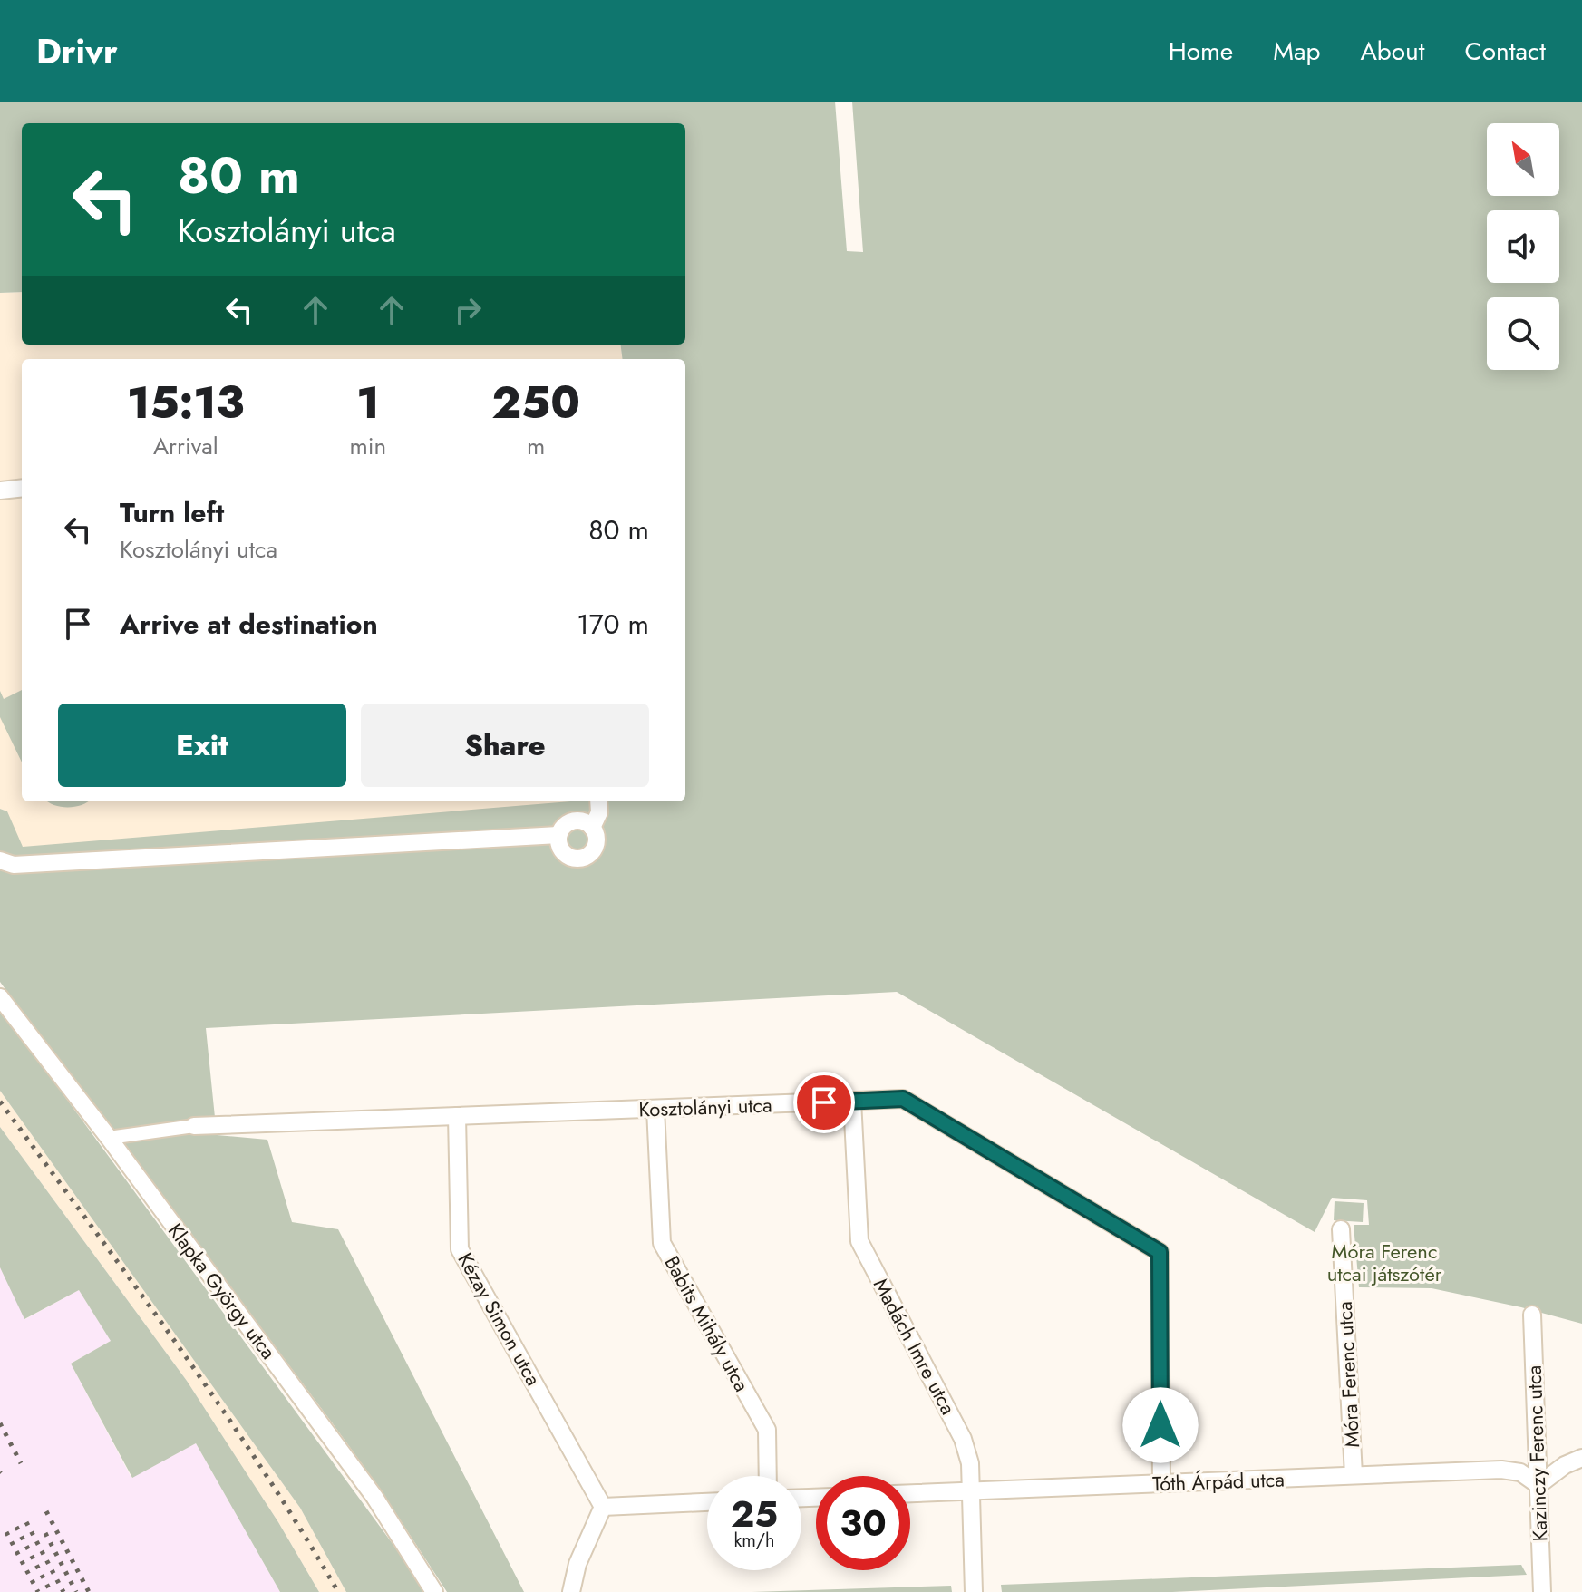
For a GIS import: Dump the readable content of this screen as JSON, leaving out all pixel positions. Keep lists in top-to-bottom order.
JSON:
{
  "streets": {
    "street": [
      "Kosztolányi utca",
      "Klapka György utca",
      "Kézay Simon utca",
      "Babits Mihály utca",
      "Madách Imre utca",
      "Móra Ferenc utca",
      "Kazinczy Ferenc utca",
      "Tóth Árpád utca"
    ]
  },
  "crossings": [
    ["Kosztolányi utca", "Klapka György utca"],
    ["Kosztolányi utca", "Kézay Simon utca"],
    ["Kosztolányi utca", "Babits Mihály utca"],
    ["Kosztolányi utca", "Madách Imre utca"],
    ["Kosztolányi utca", "Tóth Árpád utca"],
    ["Madách Imre utca", "Tóth Árpád utca"],
    ["Móra Ferenc utca", "Tóth Árpád utca"],
    ["Kazinczy Ferenc utca", "Tóth Árpád utca"]
  ],
  "parks": ["Móra Ferenc utcai játszótér"],
  "north": "top left",
  "page": {
    "header": "Drivr",
    "nav": [
      "Home",
      "Map",
      "About",
      "Contact"
    ],
    "turn": ["80 m", "Kosztolányi utca"],
    "eta": [
      "15:13",
      "Arrival",
      "1",
      "min",
      "250",
      "m"
    ],
    "list": [
      {
        "name": "Turn left",
        "note": "Kosztolányi utca",
        "value": "80 m"
      },
      {
        "name": "Arrive at destination",
        "value": "170 m"
      }
    ],
    "buttons": ["Exit", "Share"],
    "speed": "25 km/h",
    "limit": "30"
  }
}
